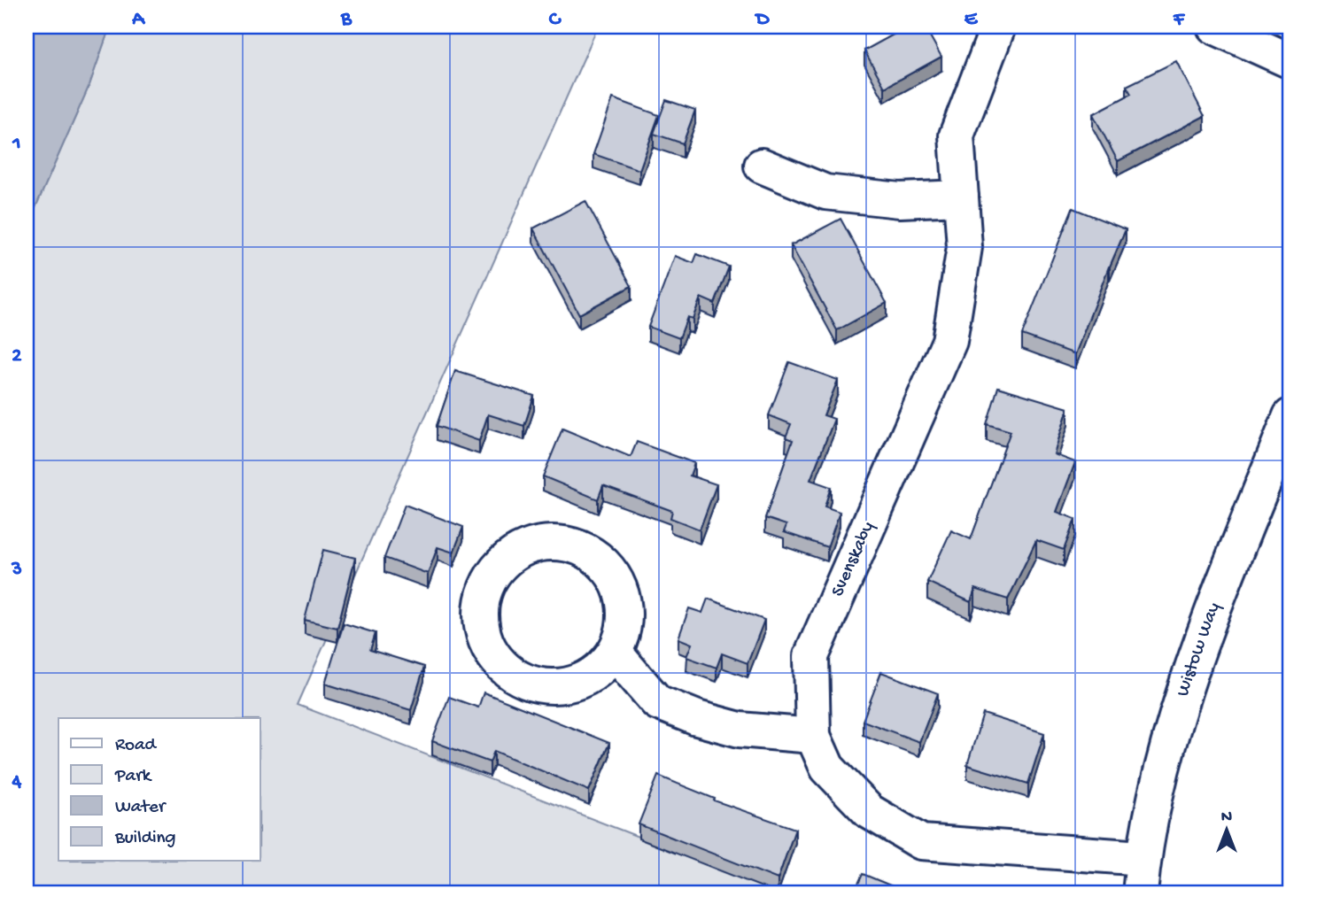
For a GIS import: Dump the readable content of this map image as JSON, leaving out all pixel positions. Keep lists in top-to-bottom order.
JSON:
{
  "streets": {
    "street": ["Svenskaby", "Wistow Way"]
  },
  "crossings": [
    ["Svenskaby", "Wistow Way"]
  ],
  "legend": [
    "Road",
    "Park",
    "Water",
    "Building"
  ],
  "north": "top",
  "grid": {
    "columns": [
      "A",
      "B",
      "C",
      "D",
      "E",
      "F"
    ],
    "rows": [
      "1",
      "2",
      "3",
      "4"
    ]
  }
}
